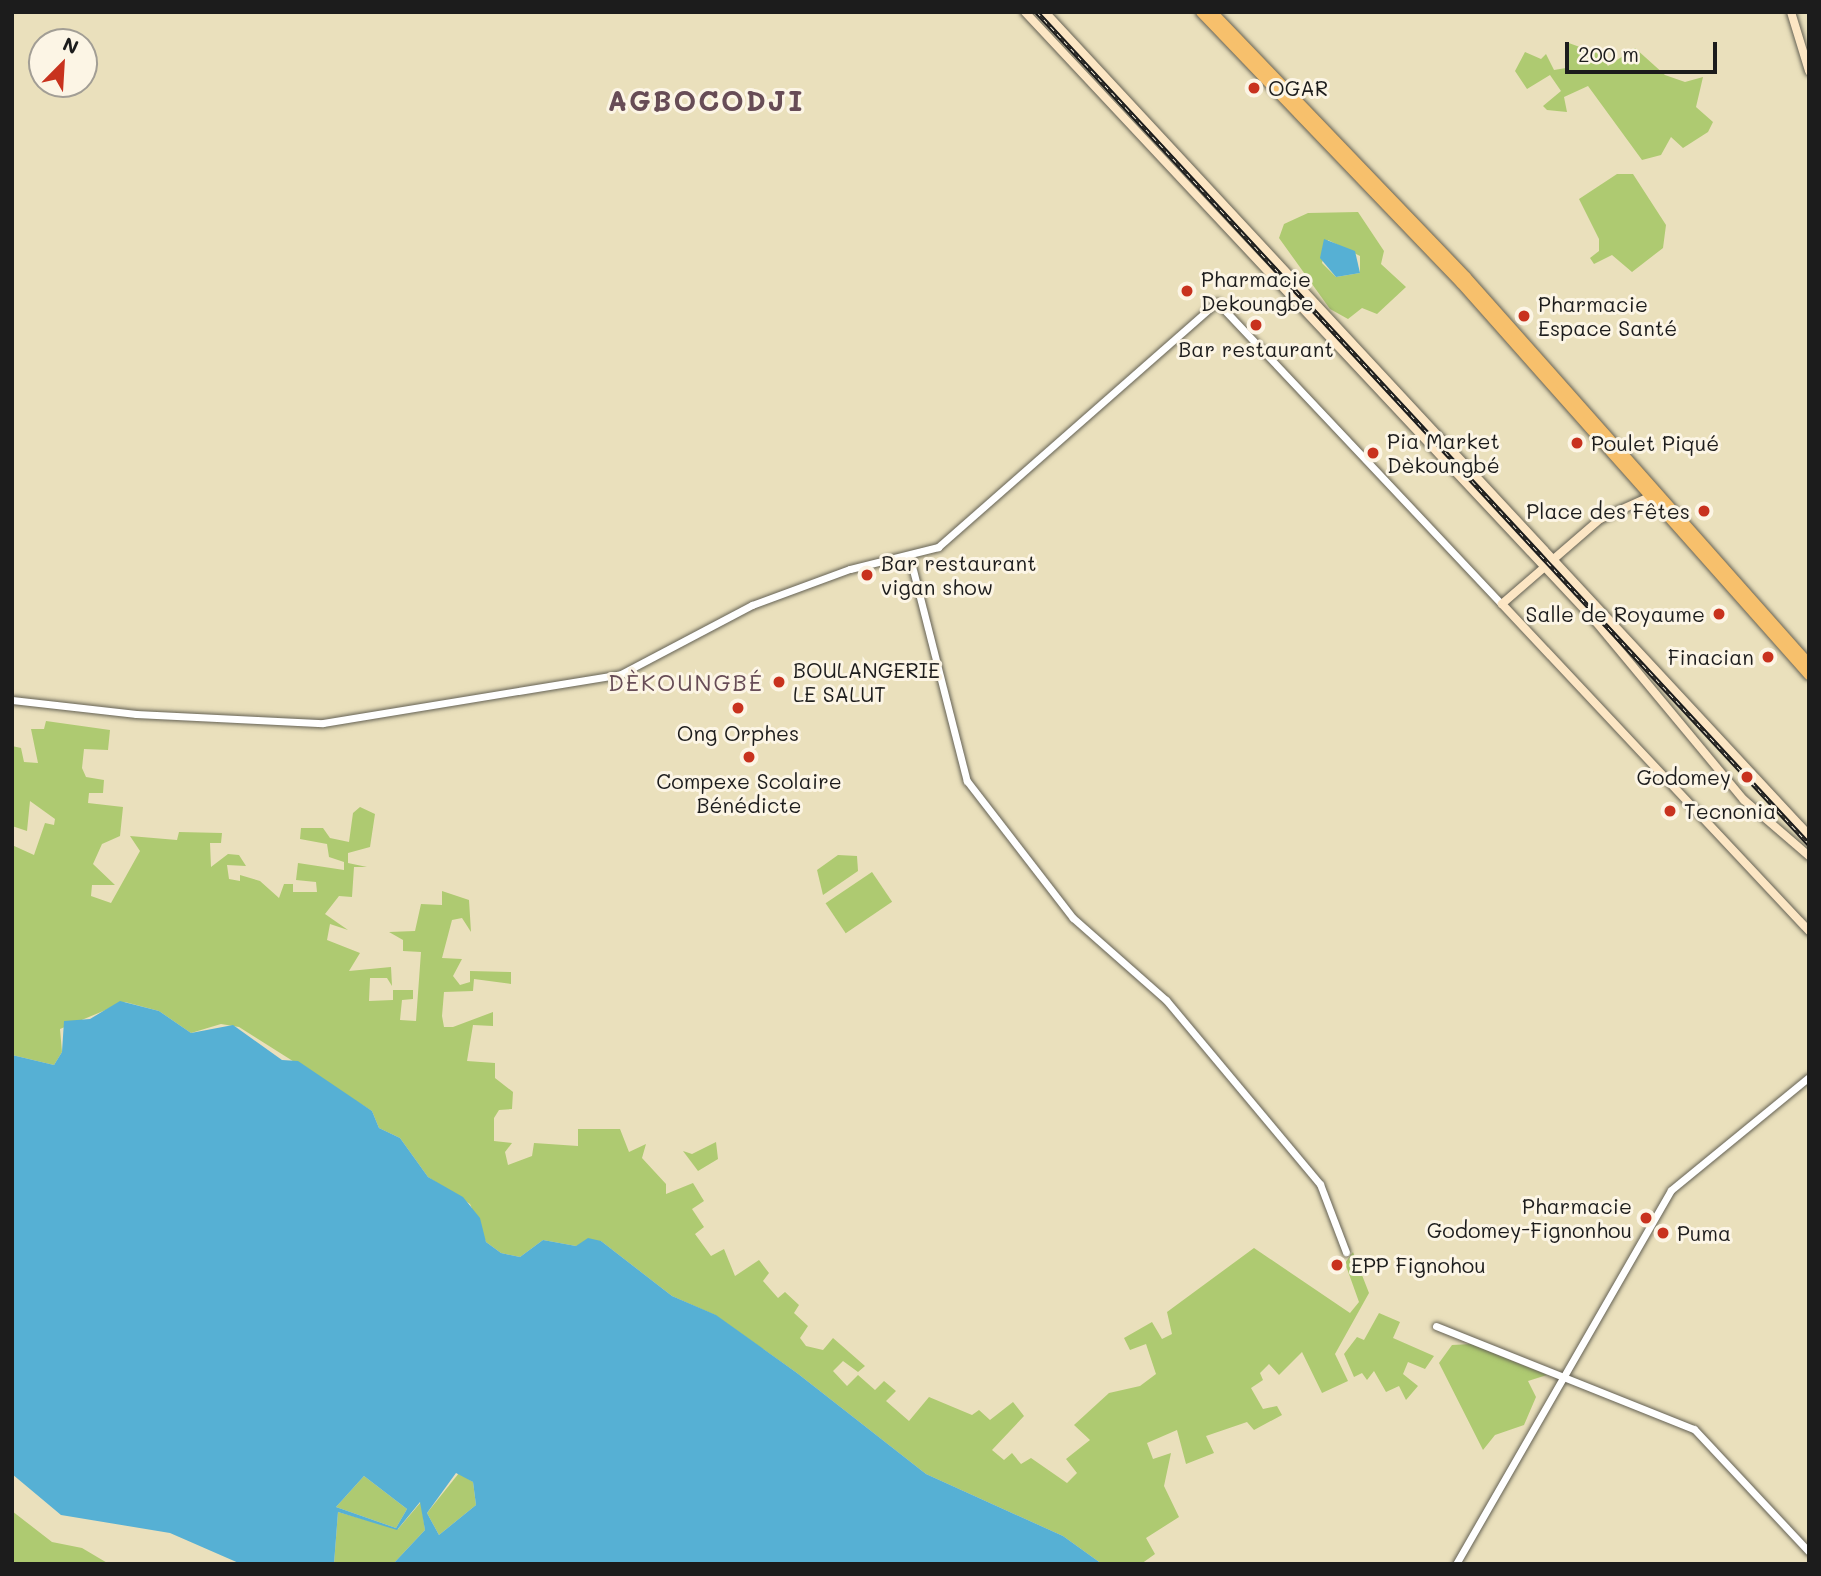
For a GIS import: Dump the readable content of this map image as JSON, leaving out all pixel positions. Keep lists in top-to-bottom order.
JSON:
{
  "districts": ["AGBOCODJI", "DÈKOUNGBÉ"],
  "places": [
    "OGAR",
    "Pharmacie Dekoungbe",
    "Pharmacie Espace Santé",
    "Bar restaurant",
    "Poulet Piqué",
    "Pia Market Dèkoungbé",
    "Place des Fêtes",
    "Bar restaurant vigan show",
    "Salle de Royaume",
    "Finacian",
    "BOULANGERIE LE SALUT",
    "Ong Orphes",
    "Compexe Scolaire Bénédicte",
    "Godomey",
    "Tecnonia",
    "Pharmacie Godomey-Fignonhou",
    "Puma",
    "EPP Fignohou"
  ],
  "scale_bar": "200 m",
  "north": "top right"
}
